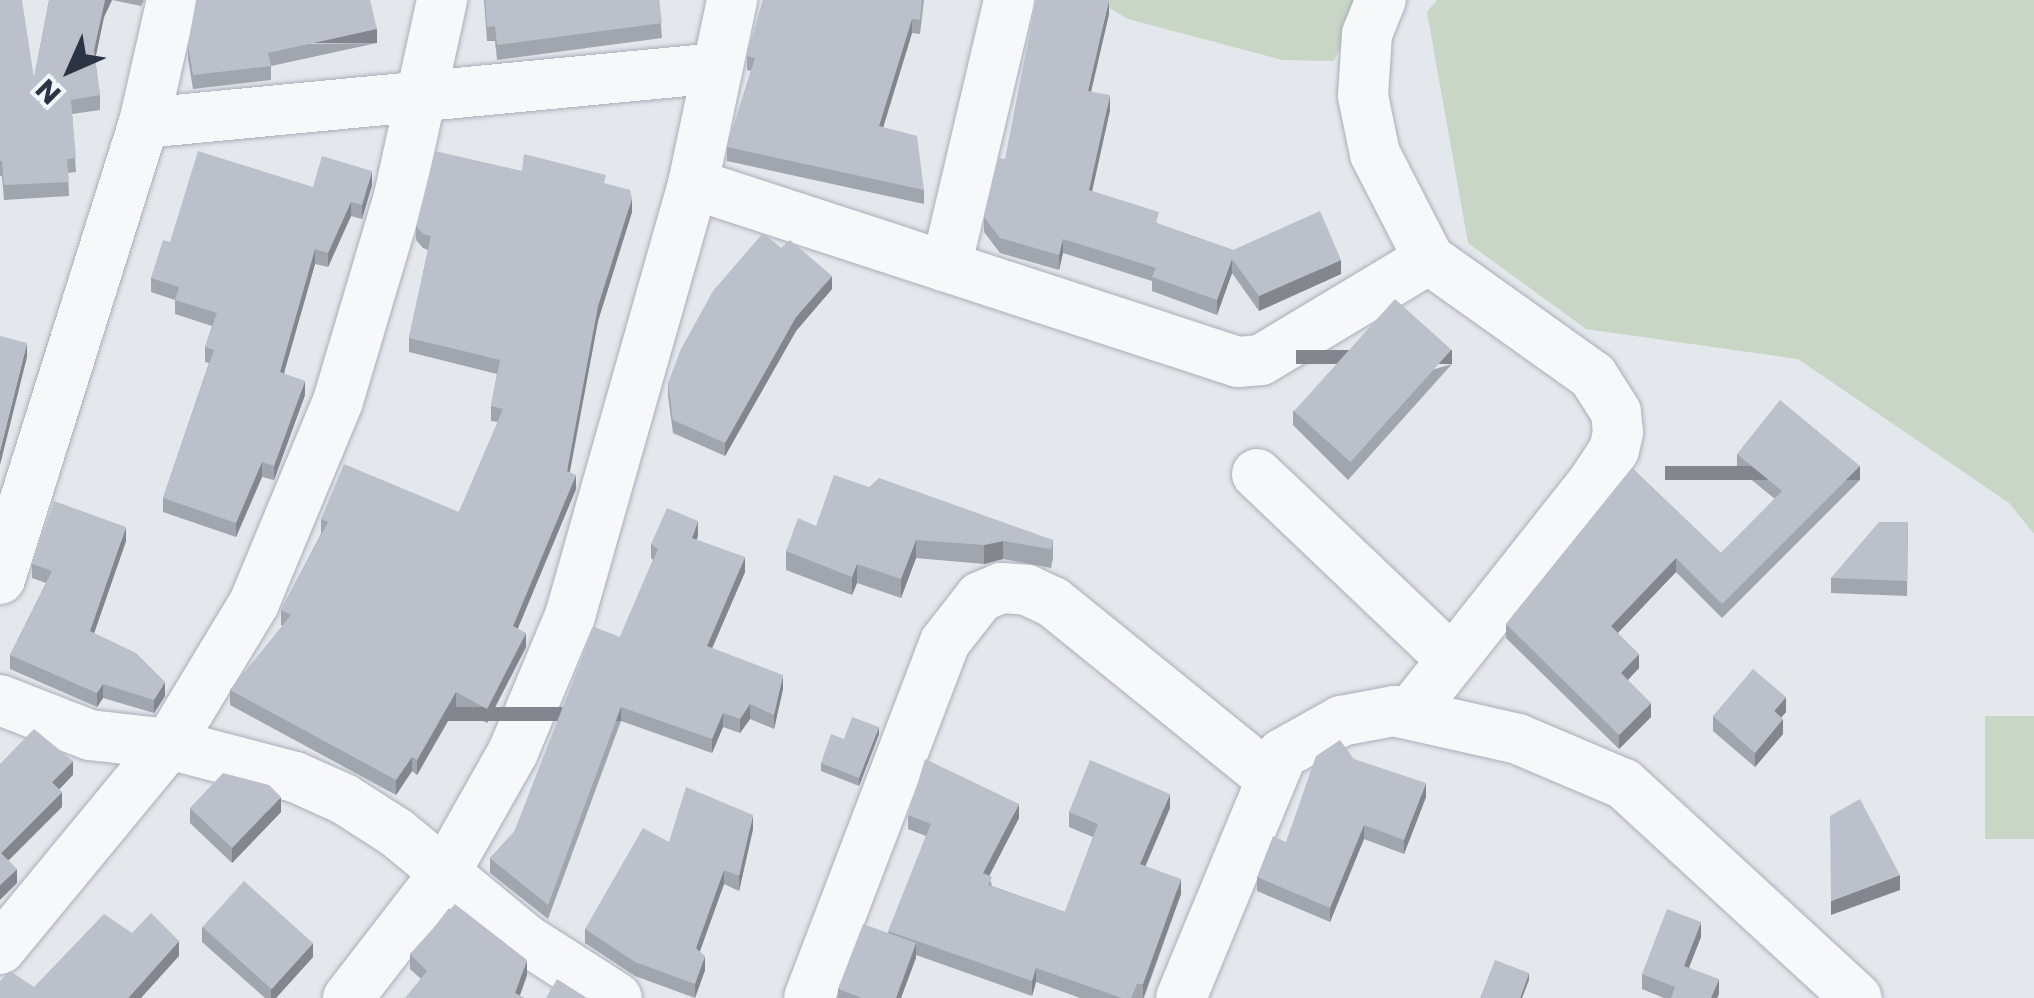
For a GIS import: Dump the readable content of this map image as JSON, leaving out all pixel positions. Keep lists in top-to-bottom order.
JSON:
{
  "north": "bottom left"
}
